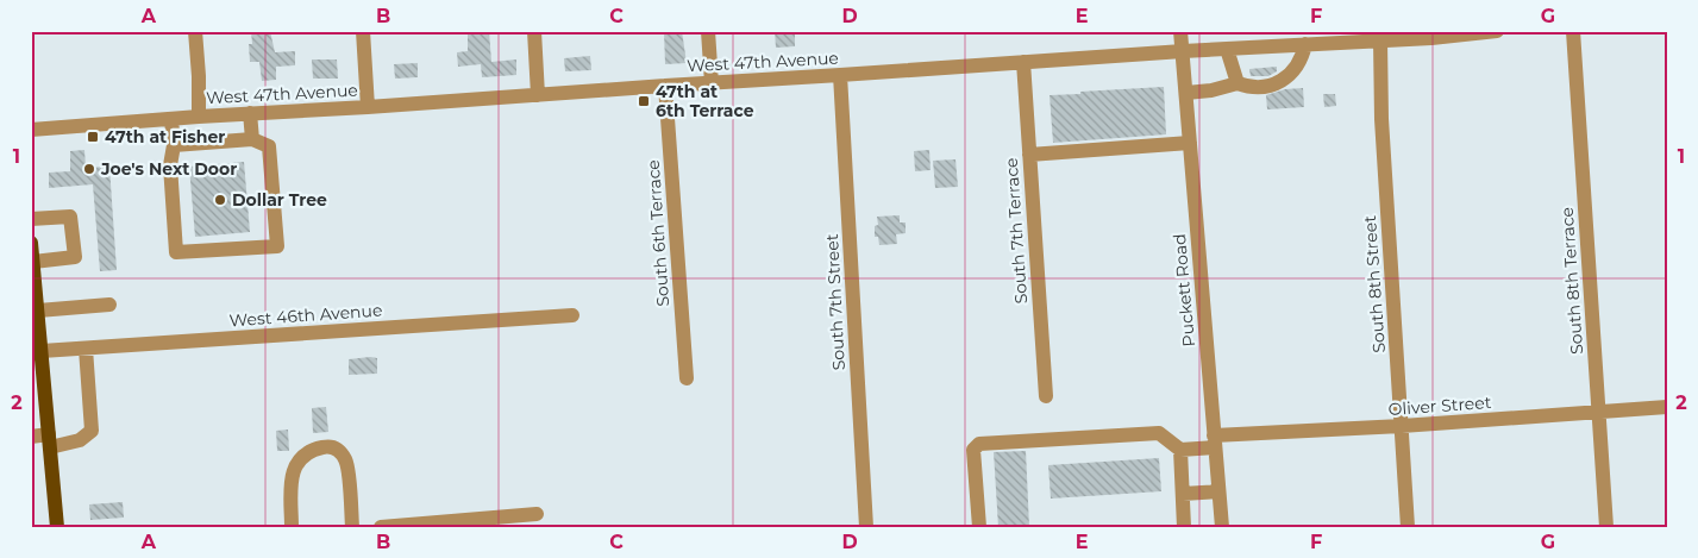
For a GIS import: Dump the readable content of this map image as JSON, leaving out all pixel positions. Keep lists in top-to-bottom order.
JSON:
{
  "streets": {
    "street": [
      "West 47th Avenue",
      "South 7th Terrace",
      "South 6th Terrace",
      "South 8th Terrace",
      "South 8th Street",
      "Puckett Road",
      "South 7th Street",
      "West 46th Avenue",
      "Oliver Street"
    ]
  },
  "crossings": [
    ["West 47th Avenue", "South 7th Terrace"],
    ["West 47th Avenue", "South 6th Terrace"],
    ["West 47th Avenue", "South 8th Street"],
    ["West 47th Avenue", "Puckett Road"],
    ["West 47th Avenue", "South 7th Street"],
    ["South 8th Terrace", "Oliver Street"],
    ["South 8th Street", "Oliver Street"],
    ["Puckett Road", "Oliver Street"]
  ],
  "places": {
    "transit": ["47th at 6th Terrace", "47th at Fisher"],
    "other": ["Joe's Next Door", "Dollar Tree"]
  },
  "grid": {
    "columns": [
      "A",
      "B",
      "C",
      "D",
      "E",
      "F",
      "G"
    ],
    "rows": ["1", "2"]
  }
}
